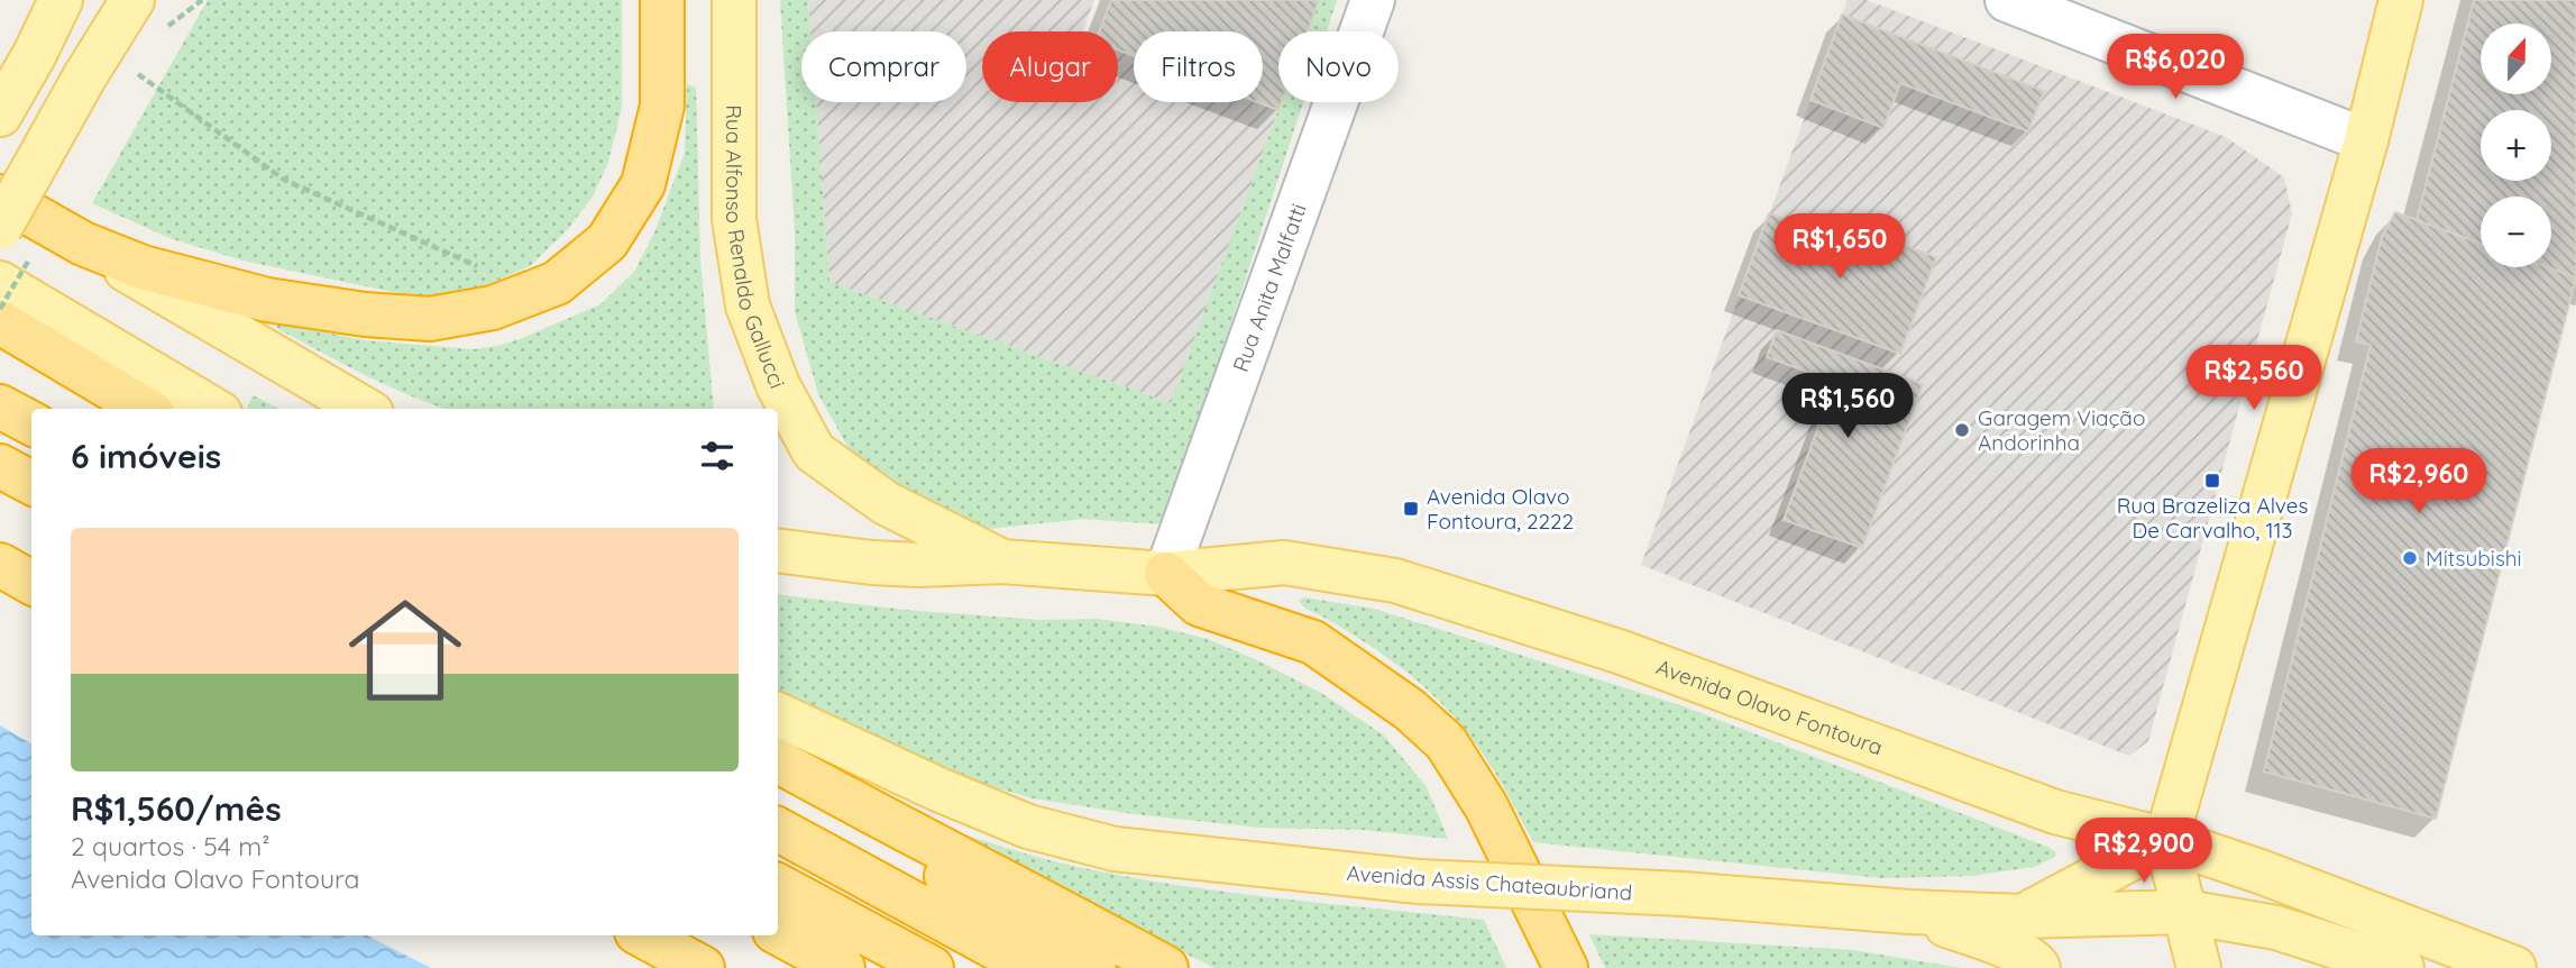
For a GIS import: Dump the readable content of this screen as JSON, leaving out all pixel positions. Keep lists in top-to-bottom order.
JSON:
{
  "streets": {
    "main road": ["Rua Alfonso Renaldo Gallucci", "Avenida Olavo Fontoura", "Avenida Assis Chateaubriand"],
    "street": ["Rua Anita Malfatti"]
  },
  "crossings": [
    ["Rua Alfonso Renaldo Gallucci", "Avenida Olavo Fontoura"],
    ["Rua Anita Malfatti", "Avenida Olavo Fontoura"]
  ],
  "places": {
    "other": ["Garagem Viação Andorinha", "Mitsubishi"],
    "transit": ["Rua Brazeliza Alves De Carvalho, 113", "Avenida Olavo Fontoura, 2222"]
  },
  "north": "top",
  "page": {
    "map_buttons": ["+", "−"],
    "chip": [
      "Comprar",
      "Alugar",
      "Filtros",
      "Novo"
    ],
    "price": [
      "R$6,020",
      "R$1,650",
      "R$2,560",
      "R$1,560",
      "R$2,960",
      "R$2,900"
    ],
    "heading": "6 imóveis",
    "list": [
      {
        "name": "R$1,560/mês",
        "note": "2 quartos · 54 m² · Avenida Olavo Fontoura"
      }
    ]
  }
}
